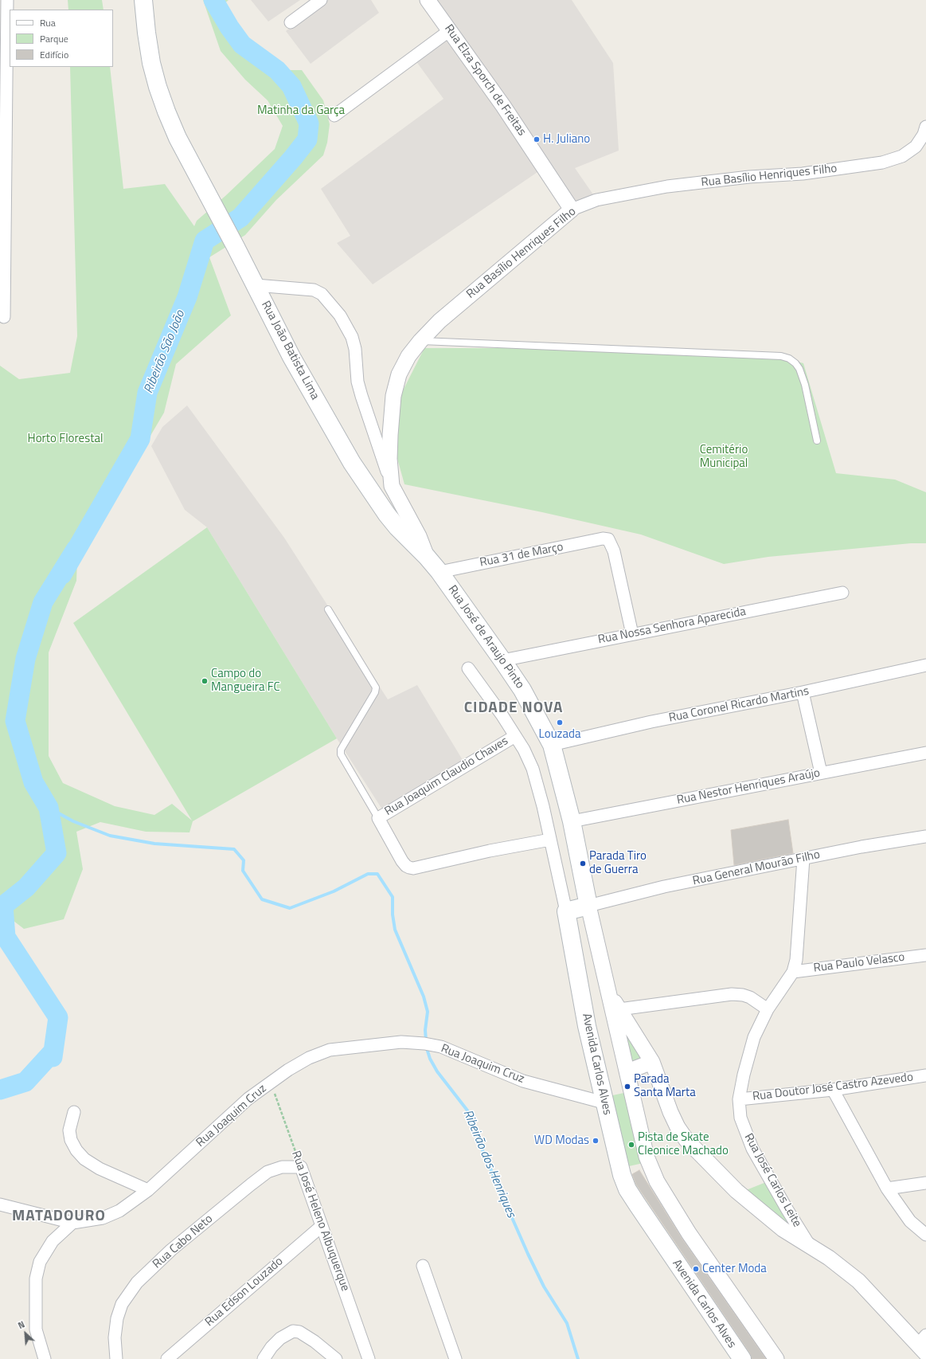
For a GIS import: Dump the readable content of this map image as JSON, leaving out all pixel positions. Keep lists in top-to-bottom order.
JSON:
{
  "streets": {
    "main road": ["Rua João Batista Lima", "Rua José de Araujo Pinto", "Avenida Carlos Alves"],
    "street": [
      "Rua Elza Sporch de Freitas",
      "Rua Basílio Henriques Filho",
      "Rua 31 de Março",
      "Rua Nossa Senhora Aparecida",
      "Rua Coronel Ricardo Martins",
      "Rua Joaquim Claudio Chaves",
      "Rua Nestor Henriques Araújo",
      "Rua General Mourão Filho",
      "Rua Paulo Velasco",
      "Rua Joaquim Cruz",
      "Rua Doutor José Castro Azevedo",
      "Rua José Carlos Leite",
      "Rua José Heleno Albuquerque",
      "Rua Cabo Neto",
      "Rua Edson Louzado"
    ]
  },
  "crossings": [
    ["Rua Elza Sporch de Freitas", "Rua Basílio Henriques Filho"],
    ["Rua Basílio Henriques Filho", "Rua José de Araujo Pinto"],
    ["Rua João Batista Lima", "Rua José de Araujo Pinto"],
    ["Rua 31 de Março", "Rua Nossa Senhora Aparecida"],
    ["Rua 31 de Março", "Rua José de Araujo Pinto"],
    ["Rua Nossa Senhora Aparecida", "Rua José de Araujo Pinto"],
    ["Rua José de Araujo Pinto", "Rua Coronel Ricardo Martins"],
    ["Rua José de Araujo Pinto", "Rua Nestor Henriques Araújo"],
    ["Rua José de Araujo Pinto", "Rua General Mourão Filho"],
    ["Rua General Mourão Filho", "Rua José Carlos Leite"],
    ["Rua Paulo Velasco", "Rua José Carlos Leite"],
    ["Rua Joaquim Cruz", "Avenida Carlos Alves"],
    ["Rua Joaquim Cruz", "Rua José Heleno Albuquerque"],
    ["Rua Doutor José Castro Azevedo", "Rua José Carlos Leite"],
    ["Rua José Heleno Albuquerque", "Rua Cabo Neto"],
    ["Rua José Heleno Albuquerque", "Rua Edson Louzado"]
  ],
  "districts": ["CIDADE NOVA", "MATADOURO"],
  "water": ["Ribeirão São João", "Ribeirão dos Henriques"],
  "parks": ["Matinha da Garça", "Horto Florestal", "Cemitério Municipal"],
  "places": [
    "H. Juliano",
    "Campo do Mangueira FC",
    "Louzada",
    "Parada Tiro de Guerra",
    "Parada Santa Marta",
    "WD Modas",
    "Pista de Skate Cleonice Machado",
    "Center Moda"
  ],
  "legend": ["Rua", "Parque", "Edifício"],
  "north": "top left"
}
